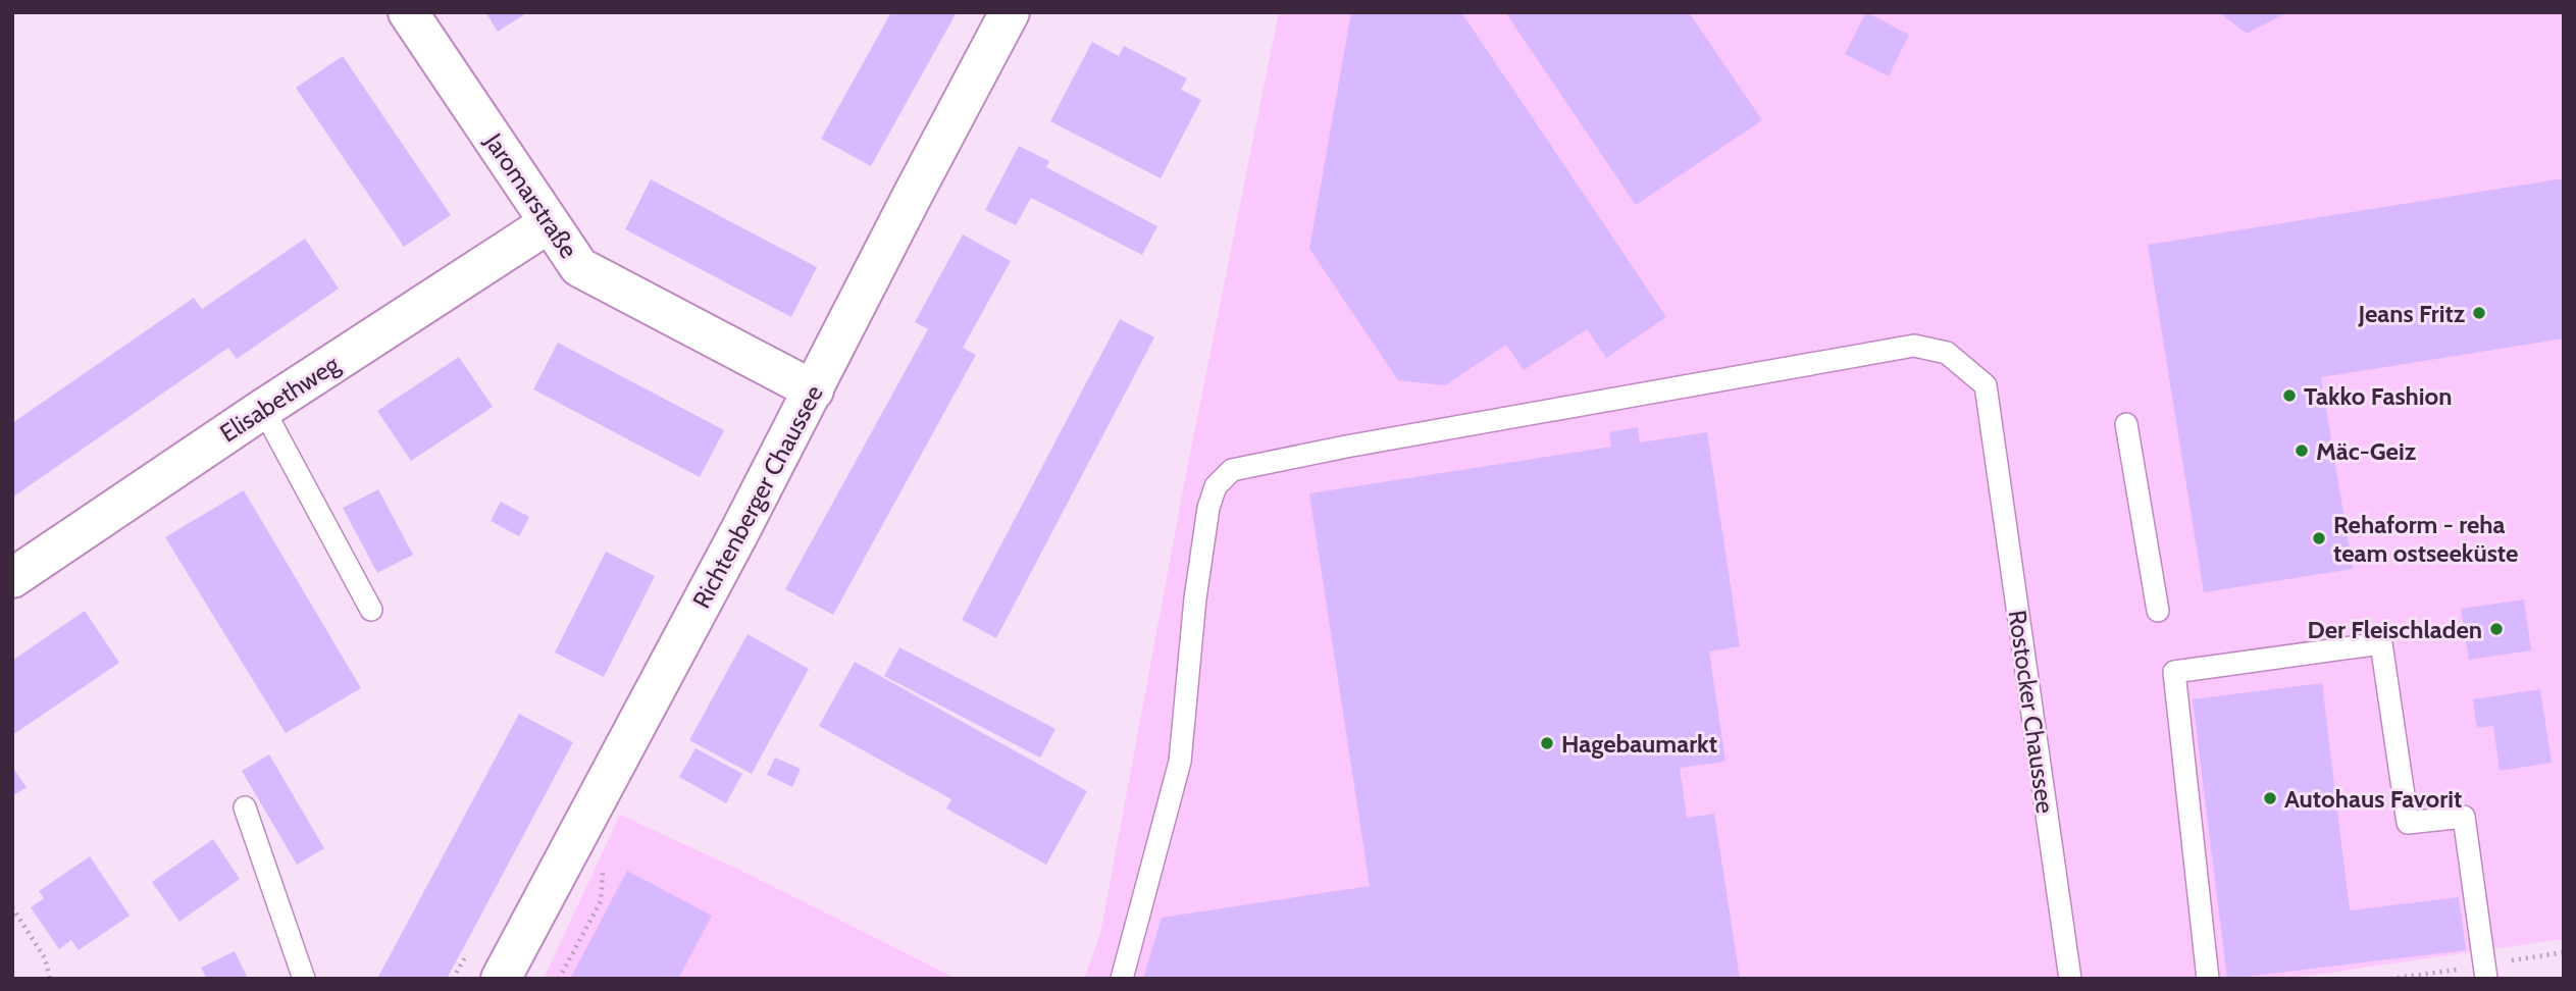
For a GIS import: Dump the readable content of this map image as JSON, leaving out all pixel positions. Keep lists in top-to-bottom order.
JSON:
{
  "streets": {
    "street": ["Jaromarstraße", "Elisabethweg", "Richtenberger Chaussee"],
    "lane": ["Rostocker Chaussee"]
  },
  "crossings": [
    ["Jaromarstraße", "Elisabethweg"],
    ["Jaromarstraße", "Richtenberger Chaussee"]
  ],
  "places": [
    "Jeans Fritz",
    "Takko Fashion",
    "Mäc-Geiz",
    "Rehaform - reha team ostseeküste",
    "Der Fleischladen",
    "Hagebaumarkt",
    "Autohaus Favorit"
  ]
}
